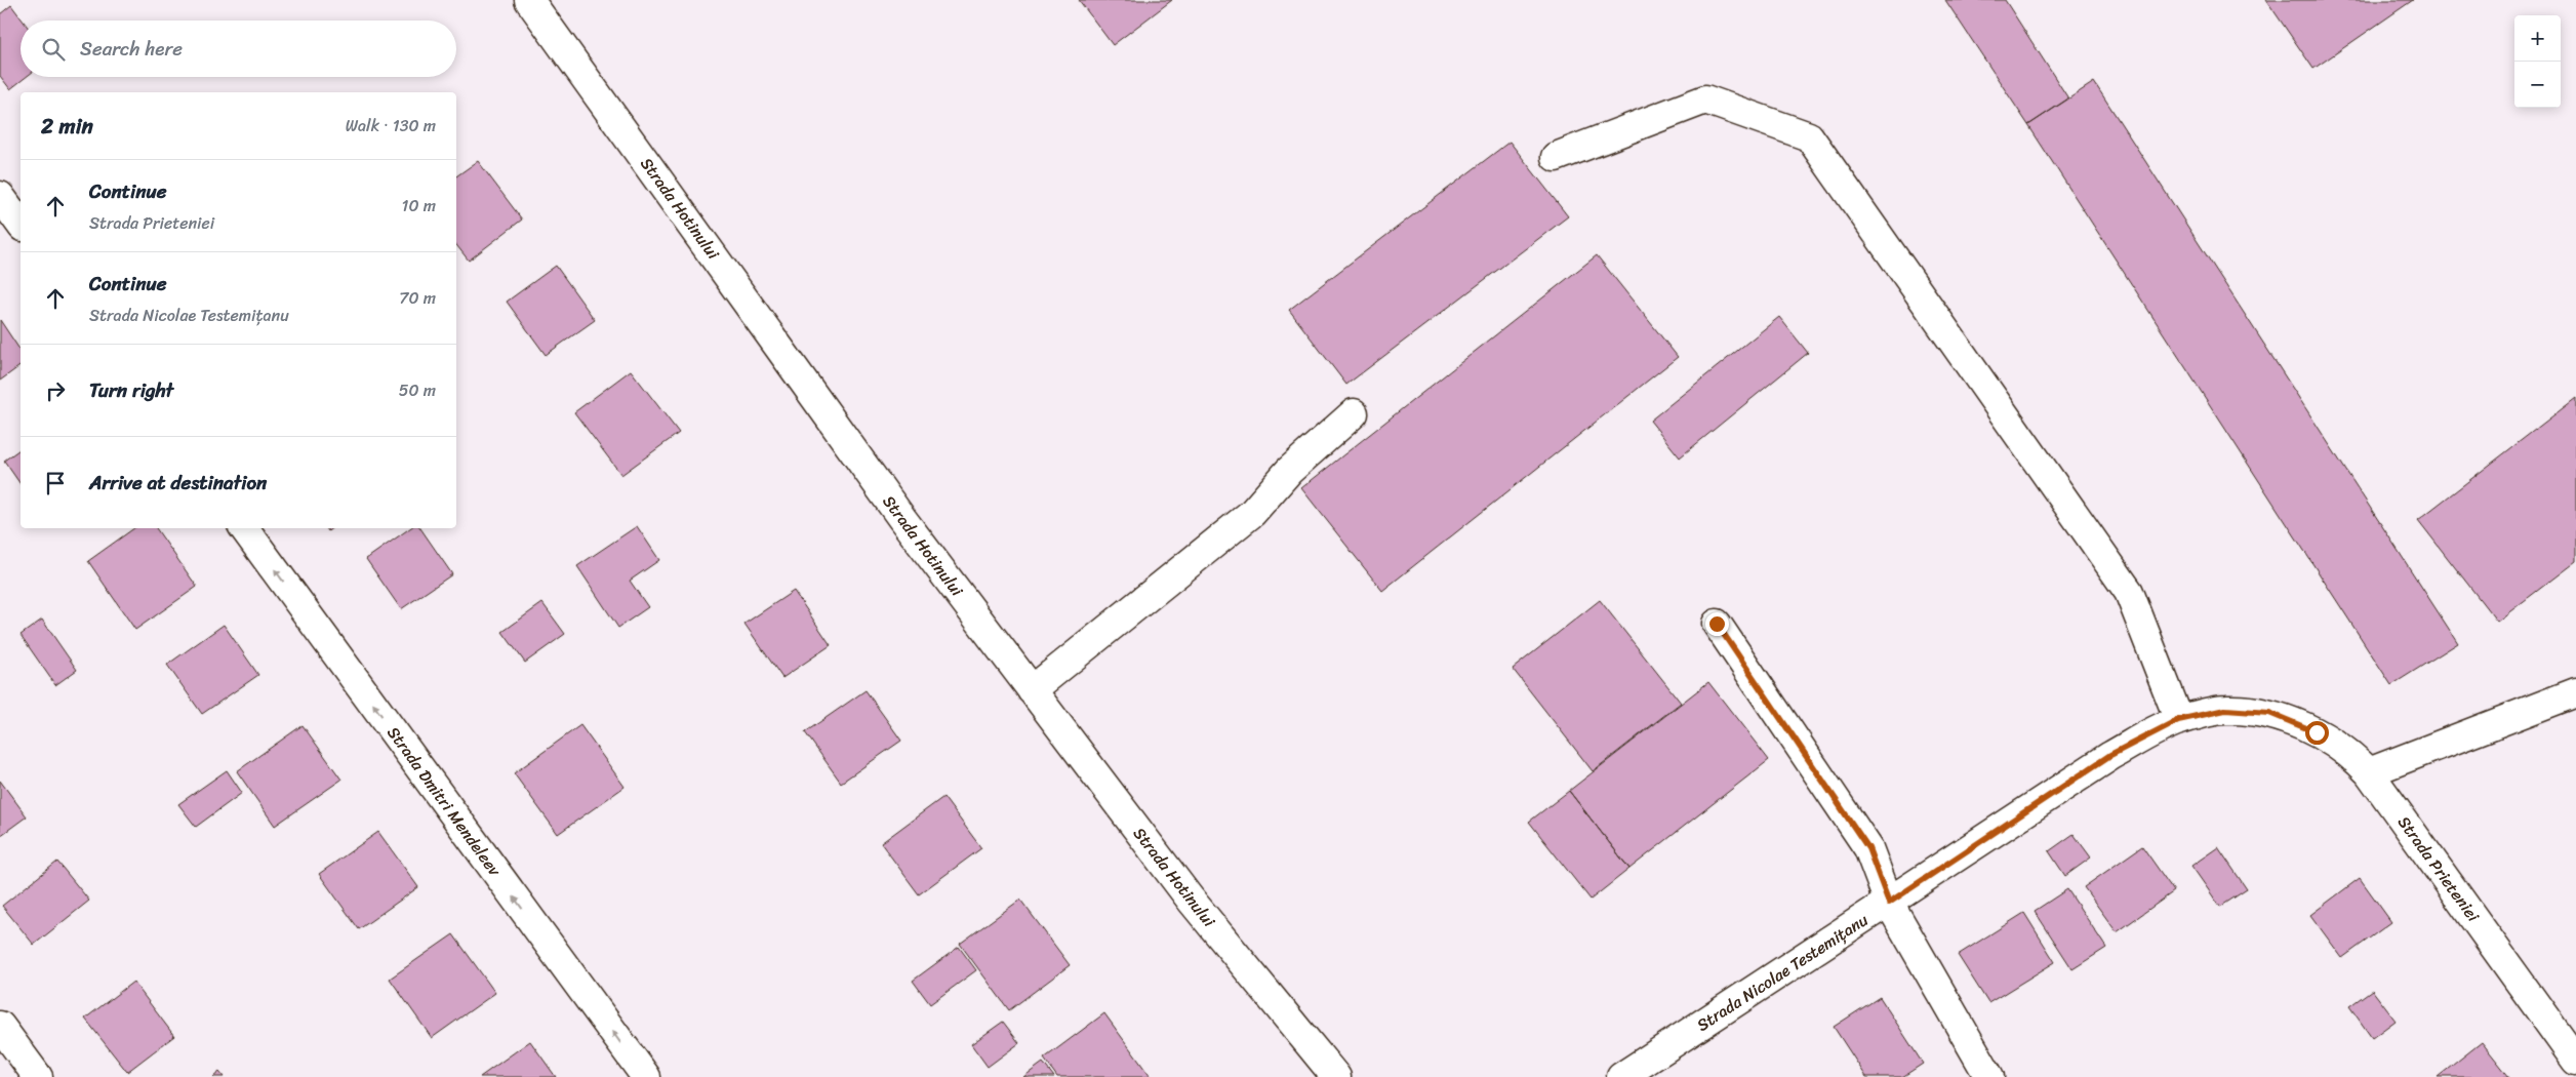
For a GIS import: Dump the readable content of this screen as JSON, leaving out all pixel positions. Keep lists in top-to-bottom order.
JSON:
{
  "streets": {
    "street": [
      "Strada Hotinului",
      "Strada Dmitri Mendeleev",
      "Strada Prieteniei",
      "Strada Nicolae Testemițanu"
    ]
  },
  "crossings": [
    ["Strada Prieteniei", "Strada Nicolae Testemițanu"]
  ],
  "one_way": ["Strada Dmitri Mendeleev"],
  "page": {
    "map_buttons": ["+", "−"],
    "search": "Search here",
    "heading": ["2 min", "Walk · 130 m"],
    "list": [
      ["Continue", "Strada Prieteniei", "10 m"],
      ["Continue", "Strada Nicolae Testemițanu", "70 m"],
      ["Turn right", "50 m"],
      "Arrive at destination"
    ]
  }
}
